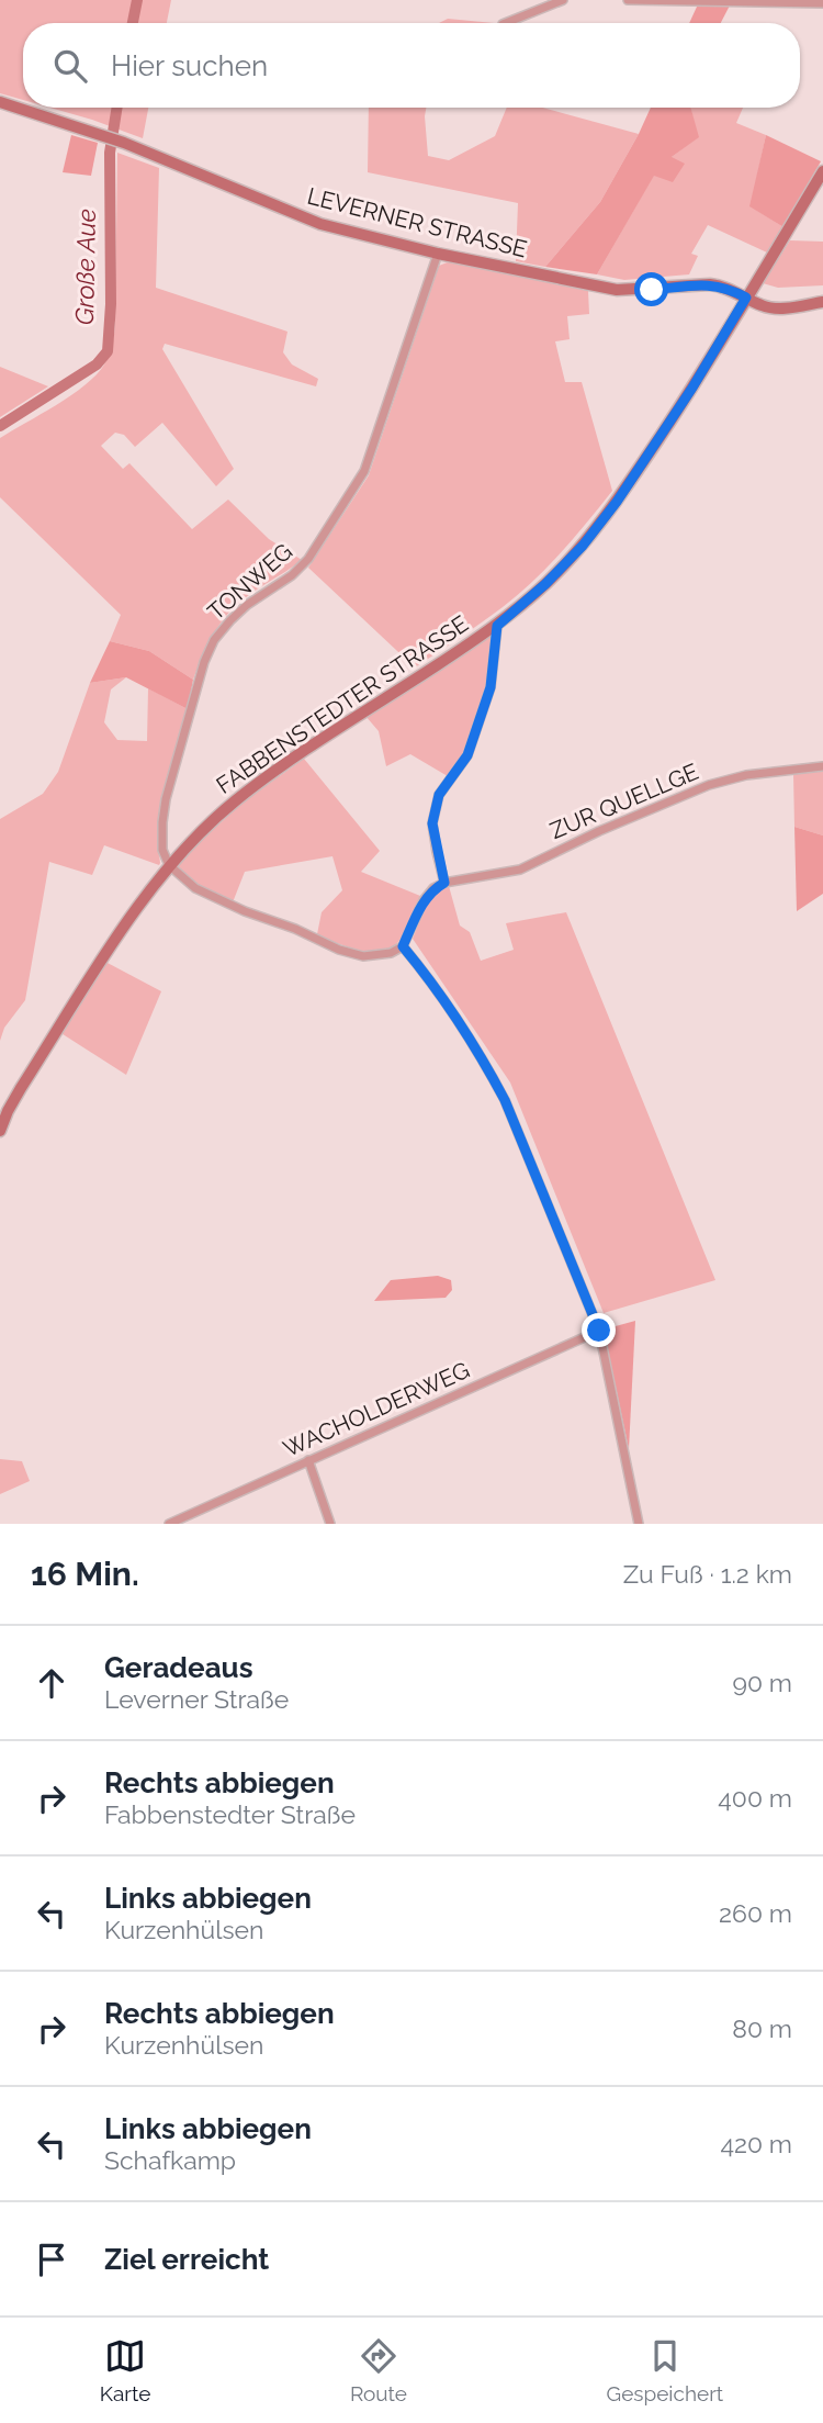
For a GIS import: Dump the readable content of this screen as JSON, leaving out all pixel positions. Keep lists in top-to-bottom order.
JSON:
{
  "streets": {
    "street": [
      "LEVERNER STRASSE",
      "TONWEG",
      "FABBENSTEDTER STRASSE",
      "ZUR QUELLGE",
      "WACHOLDERWEG"
    ]
  },
  "crossings": [
    ["LEVERNER STRASSE", "TONWEG"],
    ["LEVERNER STRASSE", "FABBENSTEDTER STRASSE"],
    ["TONWEG", "FABBENSTEDTER STRASSE"]
  ],
  "water": ["Große Aue"],
  "page": {
    "search": "Hier suchen",
    "heading": ["16 Min.", "Zu Fuß · 1.2 km"],
    "list": [
      ["Geradeaus", "Leverner Straße", "90 m"],
      ["Rechts abbiegen", "Fabbenstedter Straße", "400 m"],
      ["Links abbiegen", "Kurzenhülsen", "260 m"],
      ["Rechts abbiegen", "Kurzenhülsen", "80 m"],
      ["Links abbiegen", "Schafkamp", "420 m"],
      "Ziel erreicht"
    ],
    "nav": ["Karte", "Route", "Gespeichert"]
  }
}
